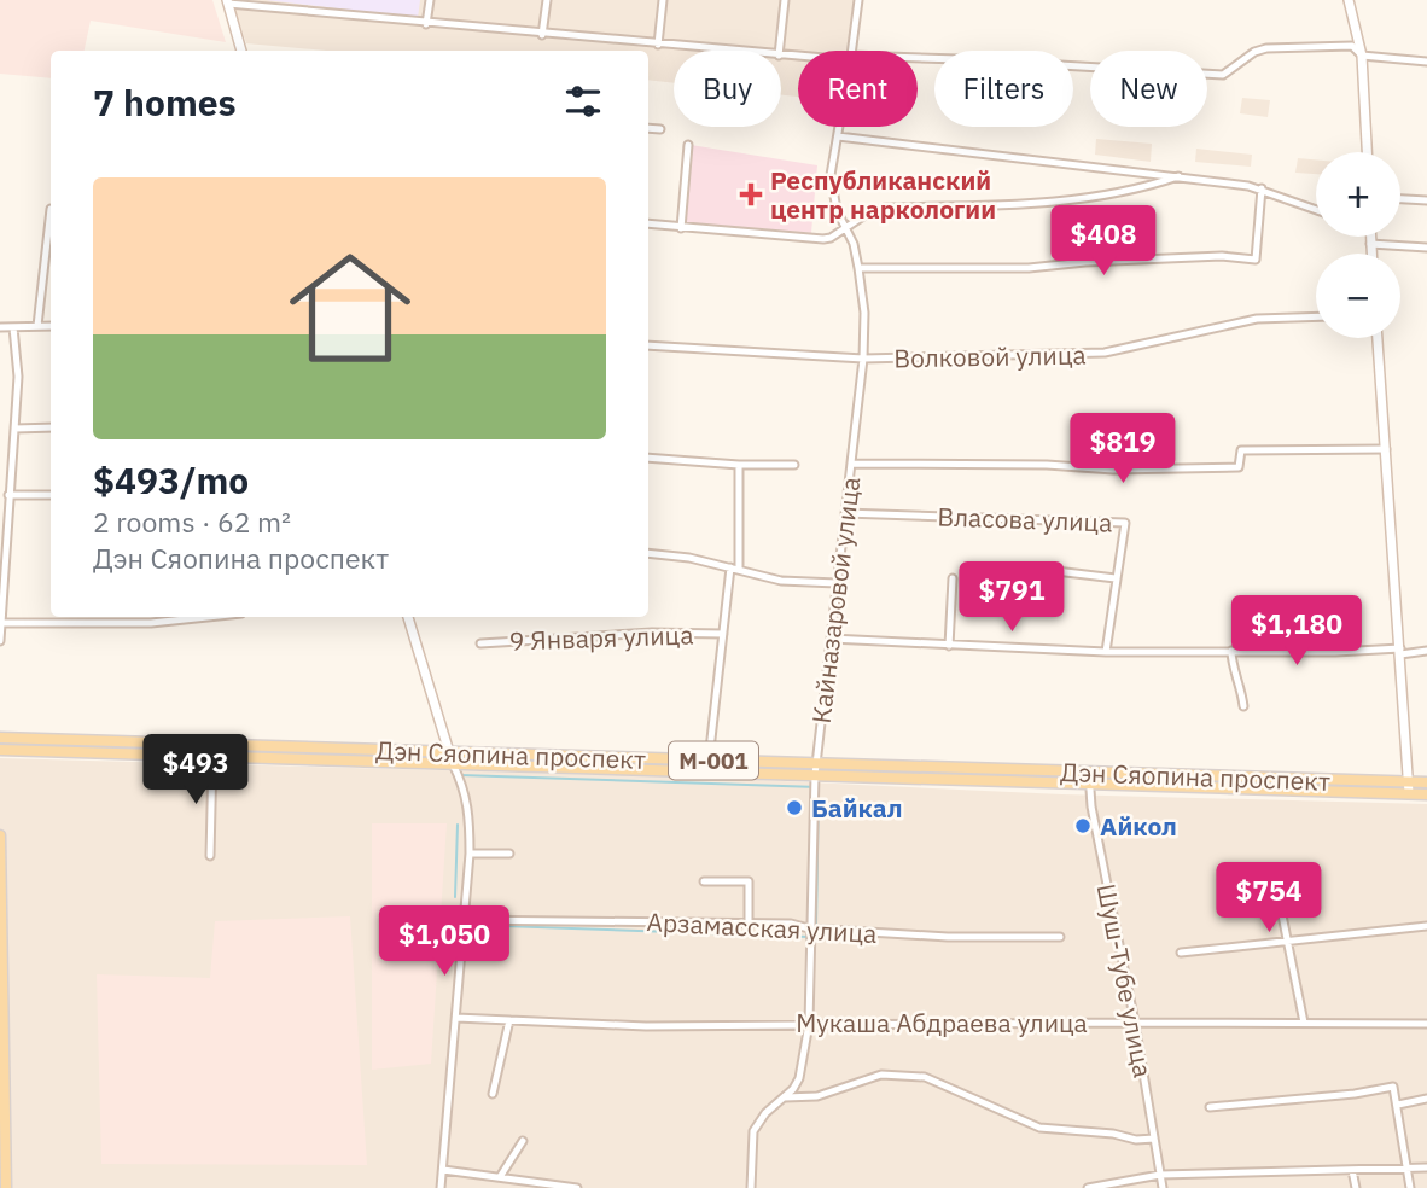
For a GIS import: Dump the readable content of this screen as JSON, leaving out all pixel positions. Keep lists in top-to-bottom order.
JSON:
{
  "streets": {
    "main road": ["Дэн Сяопина проспект", "M-001"],
    "street": [
      "Волковой улица",
      "Власова улица",
      "Кайназаровой улица",
      "9 Января улица",
      "Арзамасская улица",
      "Шуш-Тубе улица",
      "Мукаша Абдраева улица"
    ]
  },
  "crossings": [
    ["Волковой улица", "Кайназаровой улица"],
    ["Власова улица", "Кайназаровой улица"],
    ["Кайназаровой улица", "Дэн Сяопина проспект"],
    ["Кайназаровой улица", "Арзамасская улица"],
    ["Кайназаровой улица", "Мукаша Абдраева улица"],
    ["Дэн Сяопина проспект", "Шуш-Тубе улица"],
    ["Шуш-Тубе улица", "Мукаша Абдраева улица"]
  ],
  "places": {
    "health": ["Республиканский центр наркологии"],
    "other": ["Байкал", "Айкол"]
  },
  "page": {
    "chip": [
      "Buy",
      "Rent",
      "Filters",
      "New"
    ],
    "heading": "7 homes",
    "map_buttons": ["+", "−"],
    "list": [
      {
        "name": "$493/mo",
        "note": "2 rooms · 62 m² · Дэн Сяопина проспект"
      }
    ],
    "price": [
      "$408",
      "$819",
      "$791",
      "$1,180",
      "$493",
      "$754",
      "$1,050"
    ]
  }
}
